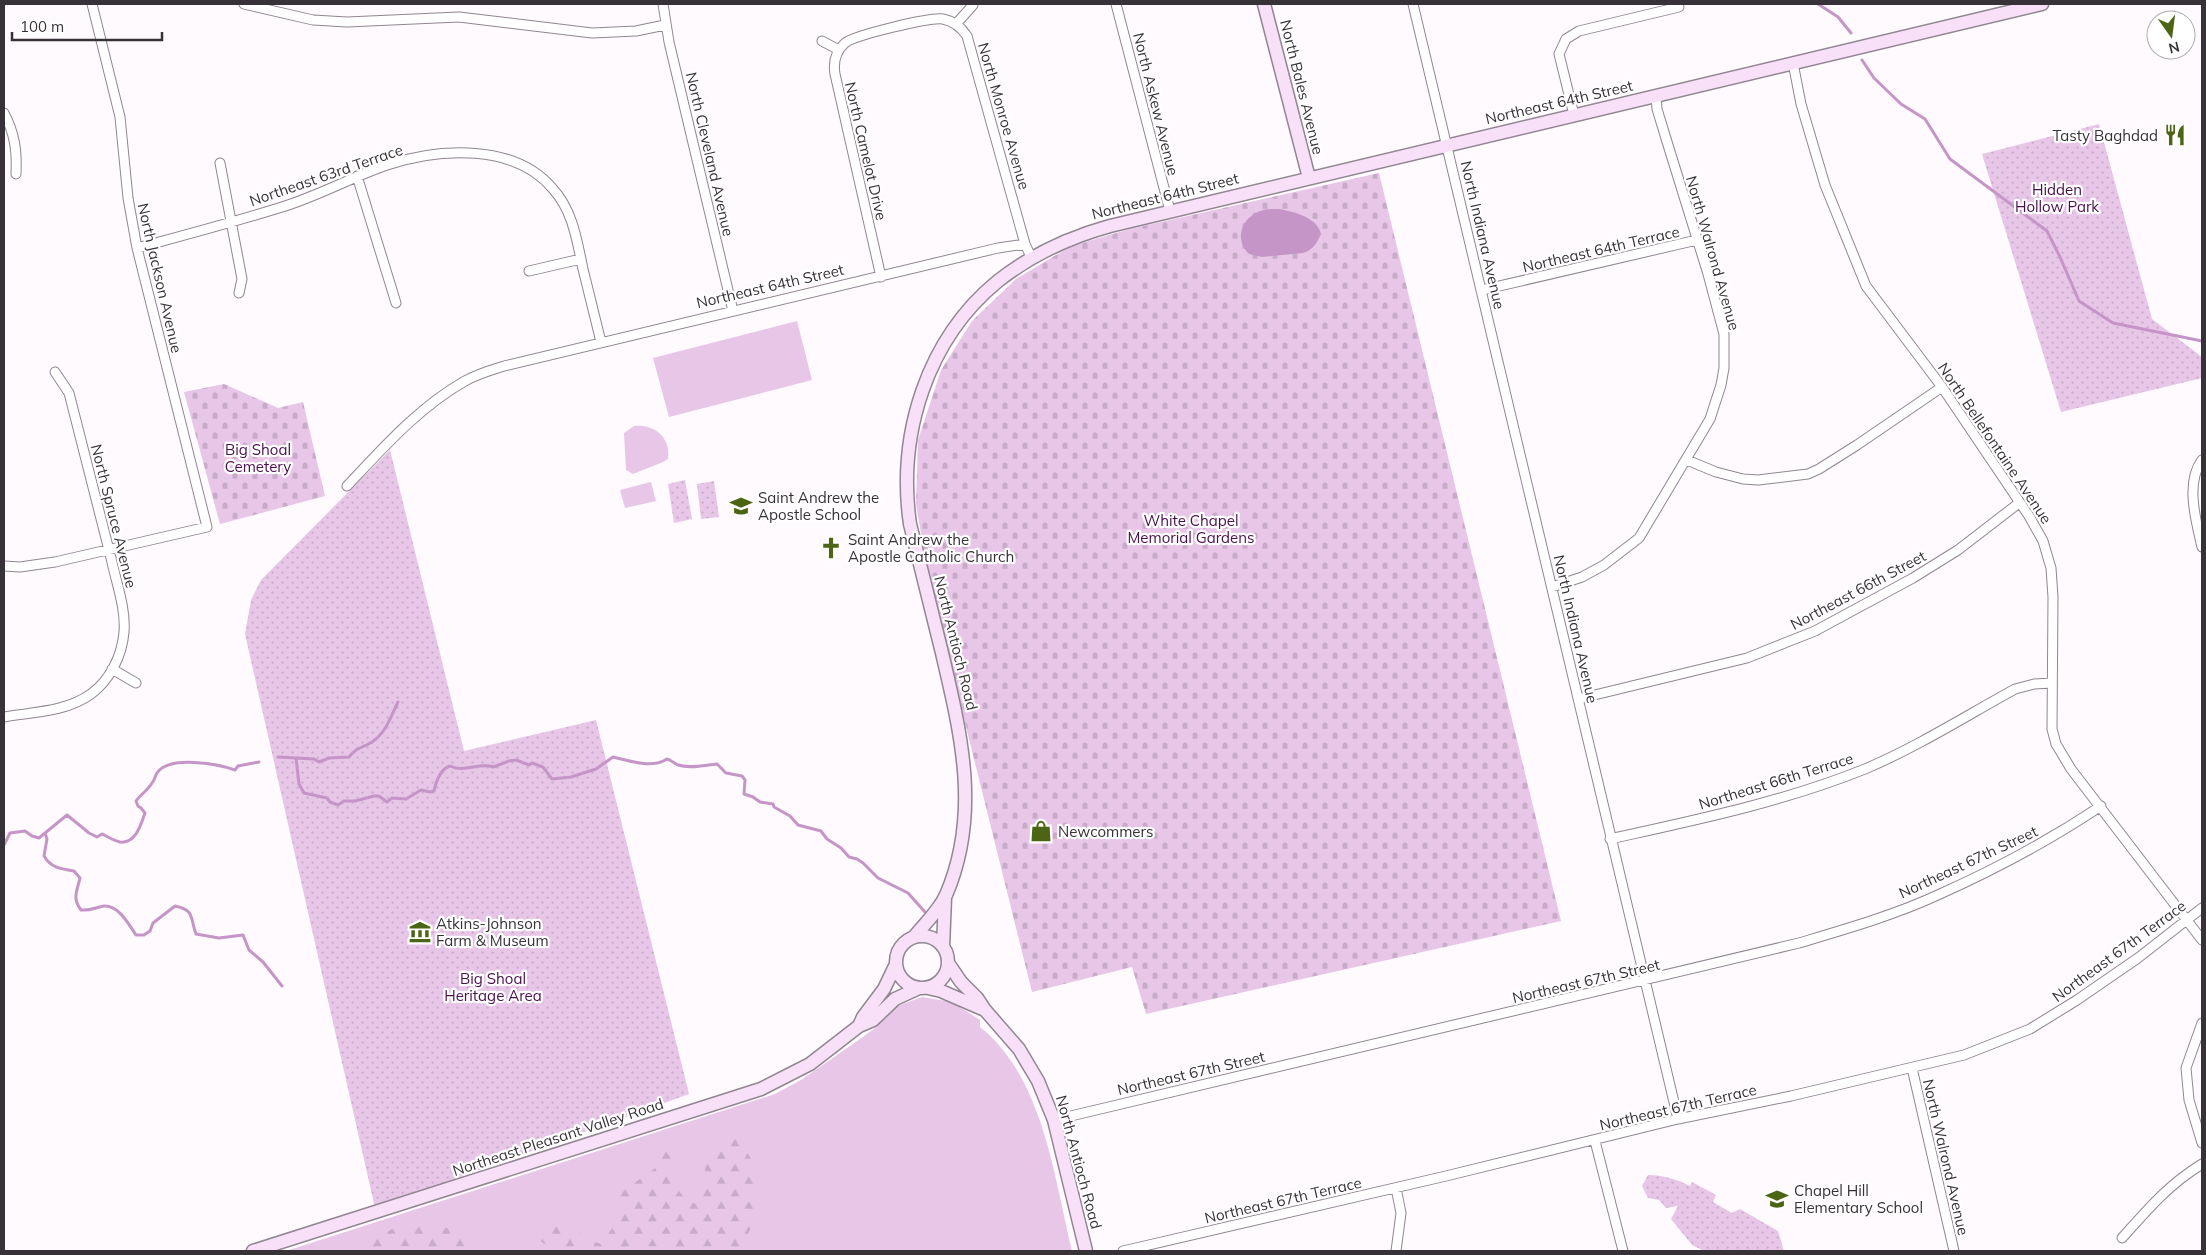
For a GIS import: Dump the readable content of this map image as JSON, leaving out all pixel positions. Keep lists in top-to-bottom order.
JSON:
{
  "streets": {
    "street": [
      "North Bales Avenue",
      "Northeast 64th Street",
      "North Askew Avenue",
      "North Monroe Avenue",
      "North Camelot Drive",
      "North Cleveland Avenue",
      "Northeast 63rd Terrace",
      "North Indiana Avenue",
      "Northeast 64th Terrace",
      "North Walrond Avenue",
      "North Jackson Avenue",
      "North Bellefontaine Avenue",
      "North Spruce Avenue",
      "Northeast 66th Street",
      "North Antioch Road",
      "Northeast 66th Terrace",
      "Northeast 67th Street",
      "Northeast 67th Terrace",
      "Northeast Pleasant Valley Road"
    ]
  },
  "crossings": [
    ["North Bales Avenue", "Northeast 64th Street"],
    ["Northeast 64th Street", "North Askew Avenue"],
    ["Northeast 64th Street", "North Monroe Avenue"],
    ["Northeast 64th Street", "North Camelot Drive"],
    ["Northeast 64th Street", "North Cleveland Avenue"],
    ["Northeast 64th Street", "Northeast 63rd Terrace"],
    ["Northeast 64th Street", "North Indiana Avenue"],
    ["Northeast 64th Street", "North Walrond Avenue"],
    ["Northeast 64th Street", "North Bellefontaine Avenue"],
    ["Northeast 64th Street", "North Antioch Road"],
    ["Northeast 63rd Terrace", "North Jackson Avenue"],
    ["North Indiana Avenue", "Northeast 64th Terrace"],
    ["North Indiana Avenue", "North Walrond Avenue"],
    ["North Indiana Avenue", "Northeast 66th Street"],
    ["North Indiana Avenue", "Northeast 66th Terrace"],
    ["North Indiana Avenue", "Northeast 67th Street"],
    ["North Indiana Avenue", "Northeast 67th Terrace"],
    ["Northeast 64th Terrace", "North Walrond Avenue"],
    ["North Walrond Avenue", "Northeast 67th Terrace"],
    ["North Jackson Avenue", "North Spruce Avenue"],
    ["North Bellefontaine Avenue", "Northeast 66th Street"],
    ["North Bellefontaine Avenue", "Northeast 66th Terrace"],
    ["North Bellefontaine Avenue", "Northeast 67th Street"],
    ["North Bellefontaine Avenue", "Northeast 67th Terrace"],
    ["North Antioch Road", "Northeast 67th Street"],
    ["North Antioch Road", "Northeast Pleasant Valley Road"]
  ],
  "parks": [
    "Hidden Hollow Park",
    "Big Shoal Cemetery",
    "White Chapel Memorial Gardens",
    "Big Shoal Heritage Area"
  ],
  "places": {
    "restaurant": ["Tasty Baghdad"],
    "school or university": ["Saint Andrew the Apostle School", "Chapel Hill Elementary School"],
    "church": ["Saint Andrew the Apostle Catholic Church"],
    "shop": ["Newcommers"],
    "museum": ["Atkins-Johnson Farm & Museum"]
  },
  "scale_bar": "100 m",
  "north": "bottom"
}
